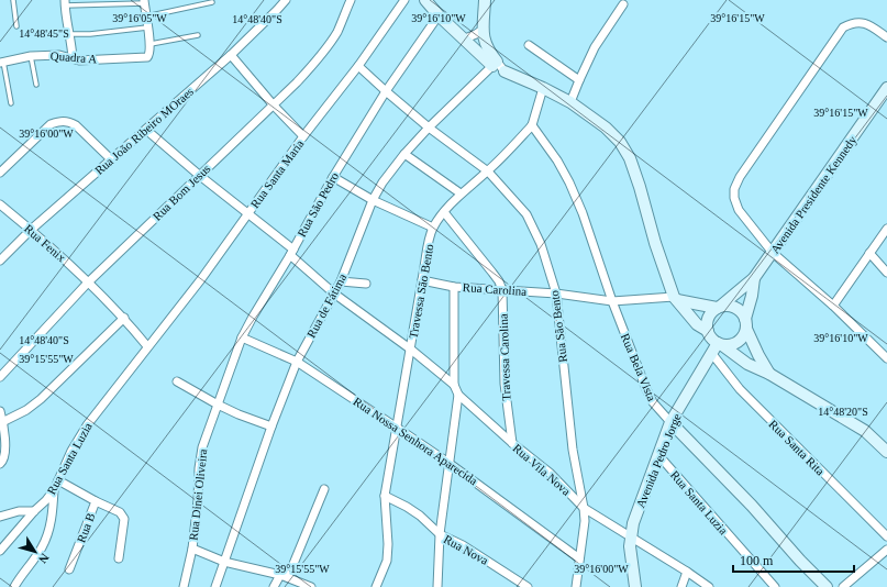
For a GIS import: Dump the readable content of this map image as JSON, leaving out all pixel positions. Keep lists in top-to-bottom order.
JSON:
{
  "streets": {
    "street": [
      "Quadra A",
      "Rua João Ribeiro MOraes",
      "Rua Santa Maria",
      "Rua Bom Jesus",
      "Avenida Presidente Kennedy",
      "Rua São Pedro",
      "Rua Fenix",
      "Rua Carolina",
      "Travessa São Bento",
      "Rua de Fátima",
      "Rua São Bento",
      "Travessa Carolina",
      "Rua Bela Vista",
      "Rua Nossa Senhora Aparecida",
      "Rua Santa Rita",
      "Rua Santa Luzia",
      "Avenida Pedro Jorge",
      "Rua Vila Nova",
      "Rua Dinei Oliveira",
      "Rua B",
      "Rua Nova"
    ]
  },
  "crossings": [
    ["Rua João Ribeiro MOraes", "Rua Fenix"],
    ["Rua Santa Maria", "Rua Fenix"],
    ["Rua Santa Maria", "Rua São Bento"],
    ["Rua Santa Maria", "Rua Santa Luzia"],
    ["Rua Bom Jesus", "Rua Fenix"],
    ["Avenida Presidente Kennedy", "Avenida Pedro Jorge"],
    ["Rua São Pedro", "Rua São Bento"],
    ["Rua São Pedro", "Rua Nossa Senhora Aparecida"],
    ["Rua São Pedro", "Rua Dinei Oliveira"],
    ["Rua Carolina", "Travessa São Bento"],
    ["Rua Carolina", "Rua São Bento"],
    ["Rua Carolina", "Travessa Carolina"],
    ["Rua Carolina", "Rua Bela Vista"],
    ["Travessa São Bento", "Rua São Bento"],
    ["Travessa São Bento", "Travessa Carolina"],
    ["Travessa São Bento", "Rua Bela Vista"],
    ["Travessa São Bento", "Rua Nossa Senhora Aparecida"],
    ["Travessa São Bento", "Rua Nova"],
    ["Rua de Fátima", "Rua São Bento"],
    ["Rua de Fátima", "Rua Nossa Senhora Aparecida"],
    ["Rua São Bento", "Rua Nossa Senhora Aparecida"],
    ["Rua São Bento", "Rua Vila Nova"],
    ["Travessa Carolina", "Rua Vila Nova"],
    ["Rua Bela Vista", "Avenida Pedro Jorge"],
    ["Rua Santa Rita", "Avenida Pedro Jorge"],
    ["Rua Santa Luzia", "Avenida Pedro Jorge"],
    ["Rua Santa Luzia", "Rua B"],
    ["Avenida Pedro Jorge", "Rua Vila Nova"]
  ],
  "scale_bar": "100 m",
  "north": "bottom right",
  "coordinates": [
    "39°16'05\"W",
    "39°16'10\"W",
    "39°16'15\"W",
    "14°48'40\"S",
    "14°48'45\"S",
    "39°16'00\"W",
    "39°15'55\"W",
    "14°48'20\"S"
  ]
}
